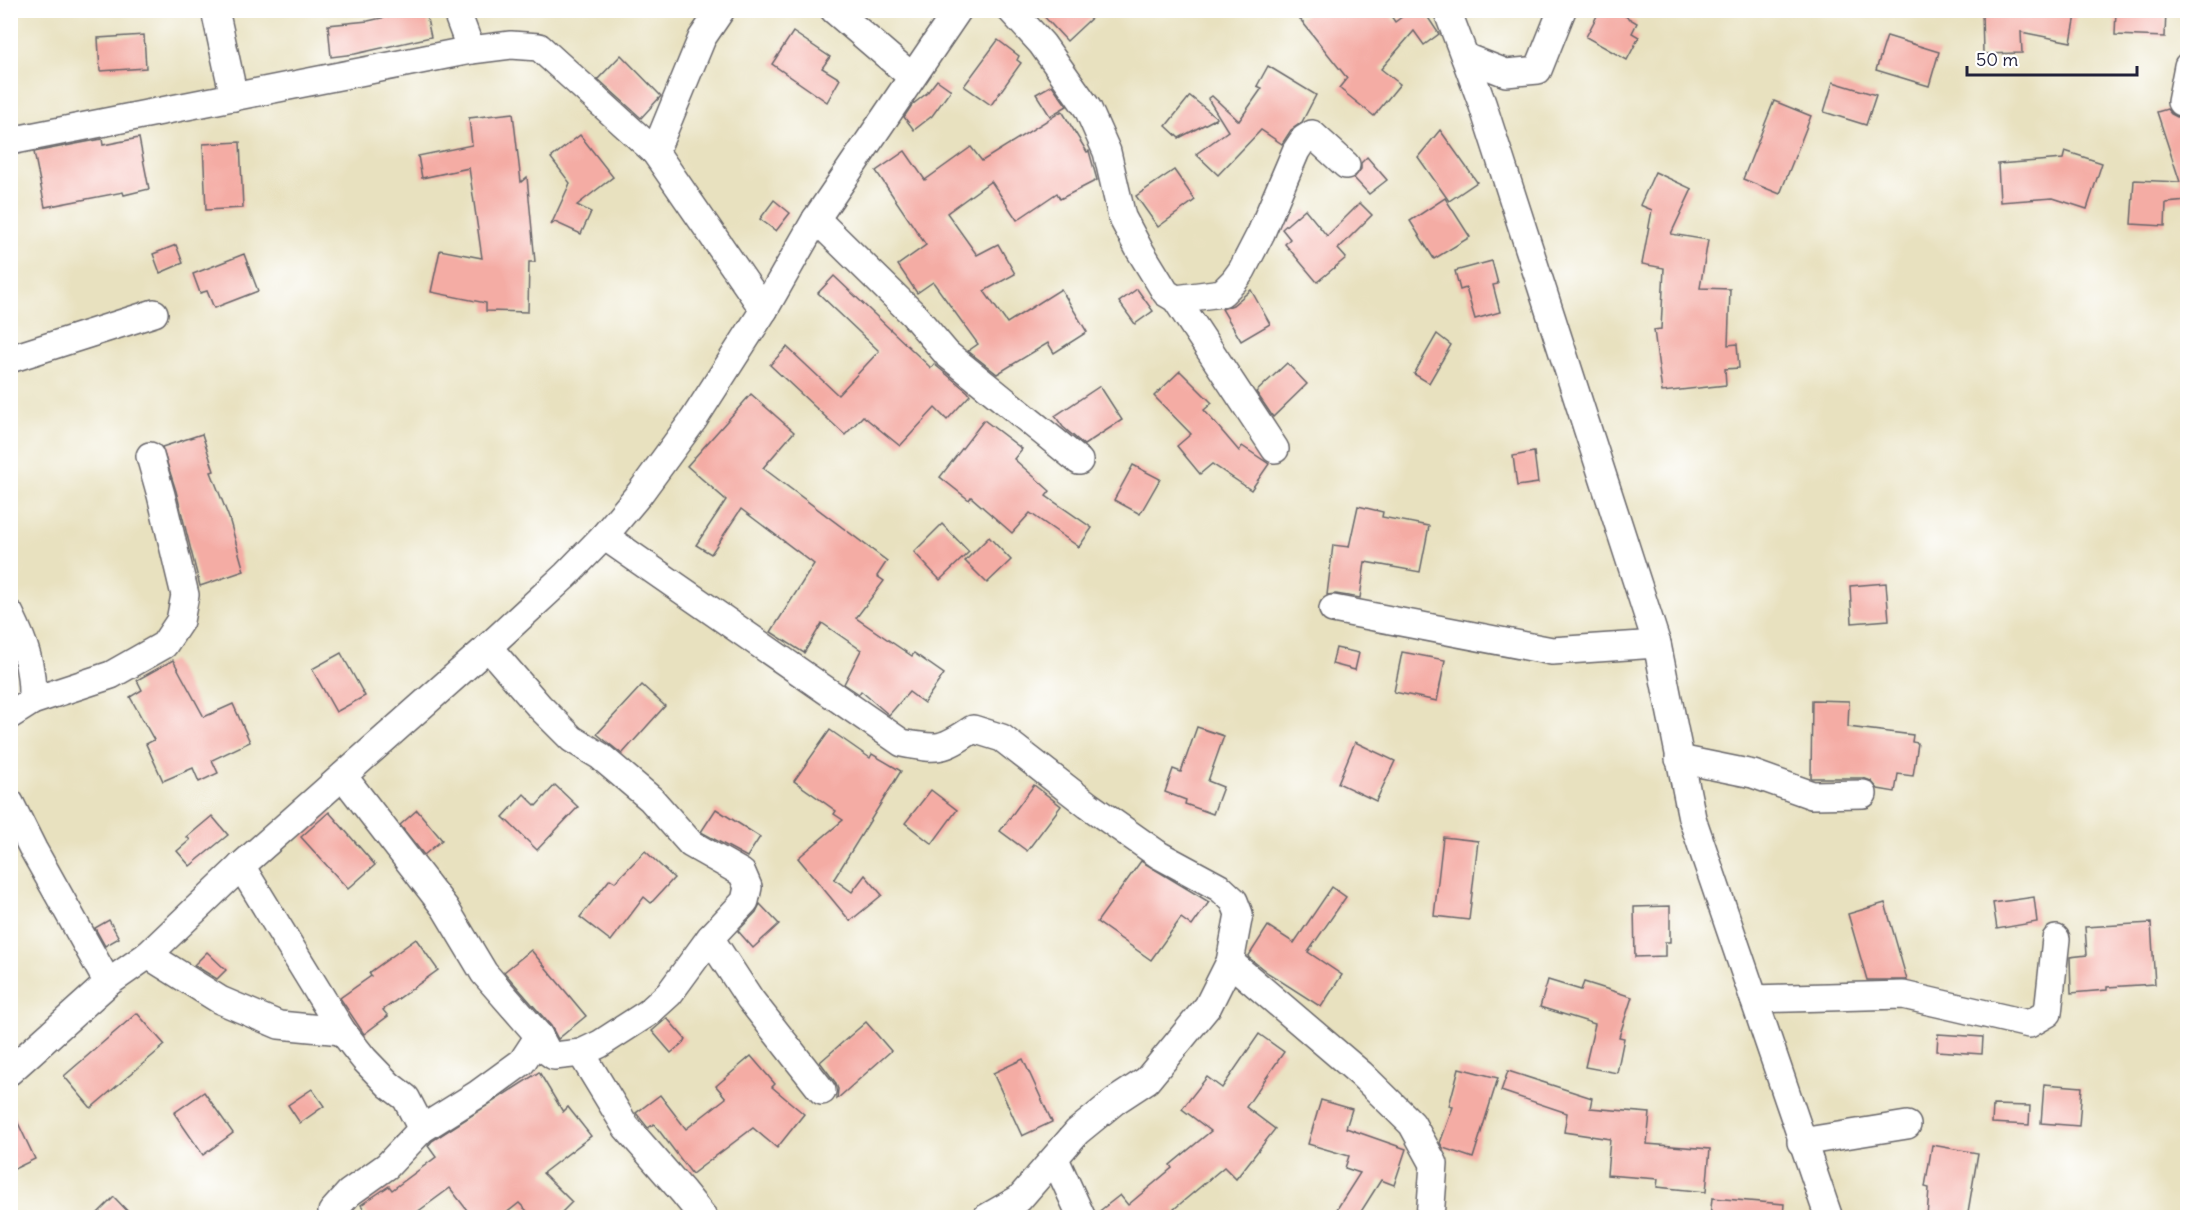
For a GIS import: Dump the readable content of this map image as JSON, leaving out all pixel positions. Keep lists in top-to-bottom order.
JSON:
{
  "scale_bar": "50 m"
}
